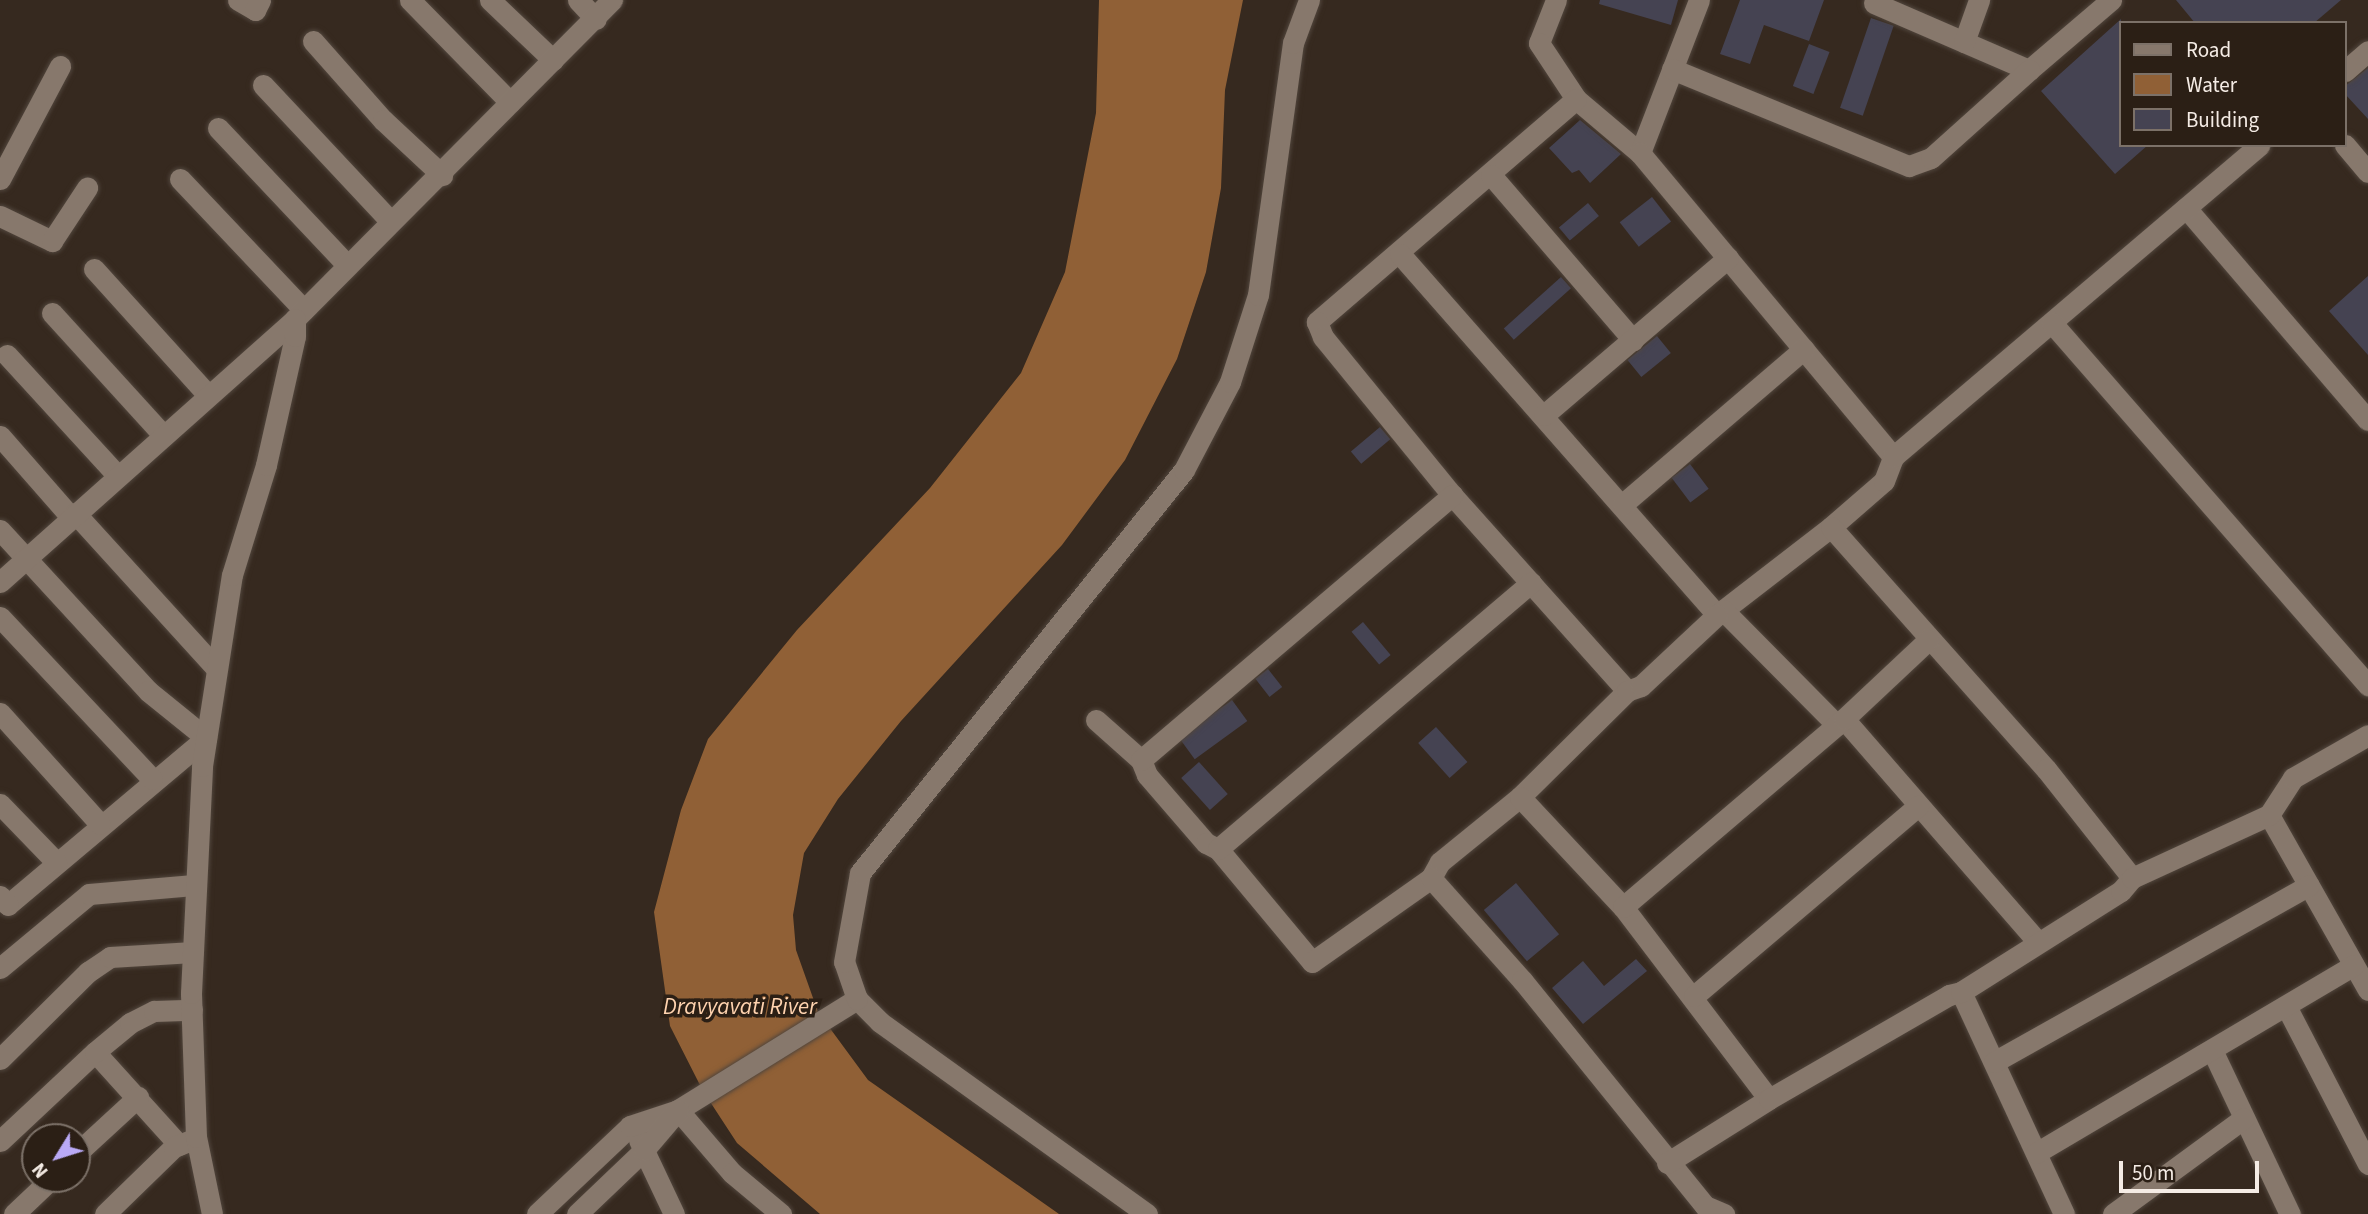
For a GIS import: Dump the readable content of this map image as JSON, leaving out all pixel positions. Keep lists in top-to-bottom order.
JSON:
{
  "water": ["Dravyavati River"],
  "legend": ["Road", "Water", "Building"],
  "scale_bar": "50 m",
  "north": "bottom left"
}
